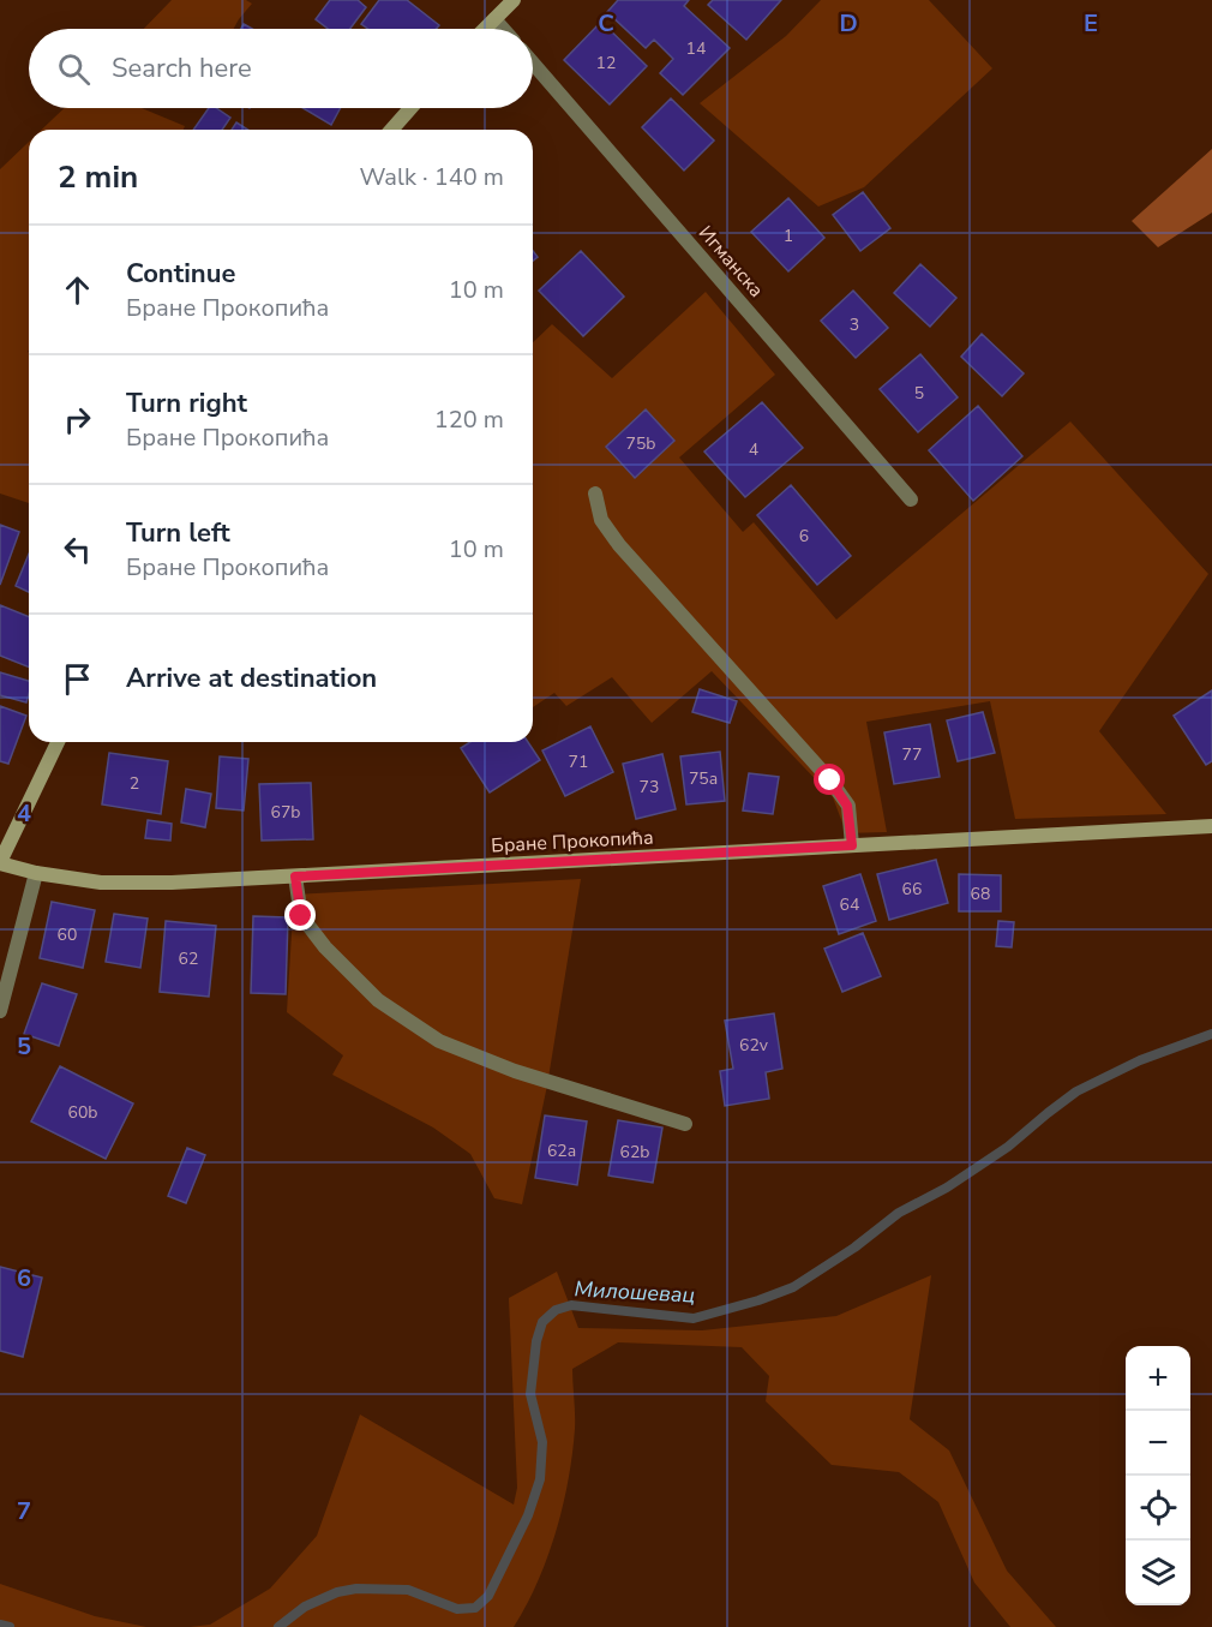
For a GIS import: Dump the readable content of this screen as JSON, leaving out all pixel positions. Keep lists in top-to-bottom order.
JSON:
{
  "streets": {
    "street": ["Игманска", "Бране Прокопића"]
  },
  "water": ["Милошевац"],
  "house_numbers": [
    "14",
    "12",
    "1",
    "3",
    "5",
    "75b",
    "4",
    "6",
    "77",
    "71",
    "75a",
    "2",
    "73",
    "67b",
    "66",
    "68",
    "64",
    "60",
    "62",
    "62v",
    "60b",
    "62a",
    "62b"
  ],
  "page": {
    "search": "Search here",
    "heading": ["2 min", "Walk · 140 m"],
    "list": [
      ["Continue", "Бране Прокопића", "10 m"],
      ["Turn right", "Бране Прокопића", "120 m"],
      ["Turn left", "Бране Прокопића", "10 m"],
      "Arrive at destination"
    ],
    "map_buttons": ["+", "−"]
  },
  "grid": {
    "columns": ["C", "D", "E"],
    "rows": [
      "4",
      "5",
      "6",
      "7"
    ]
  }
}
